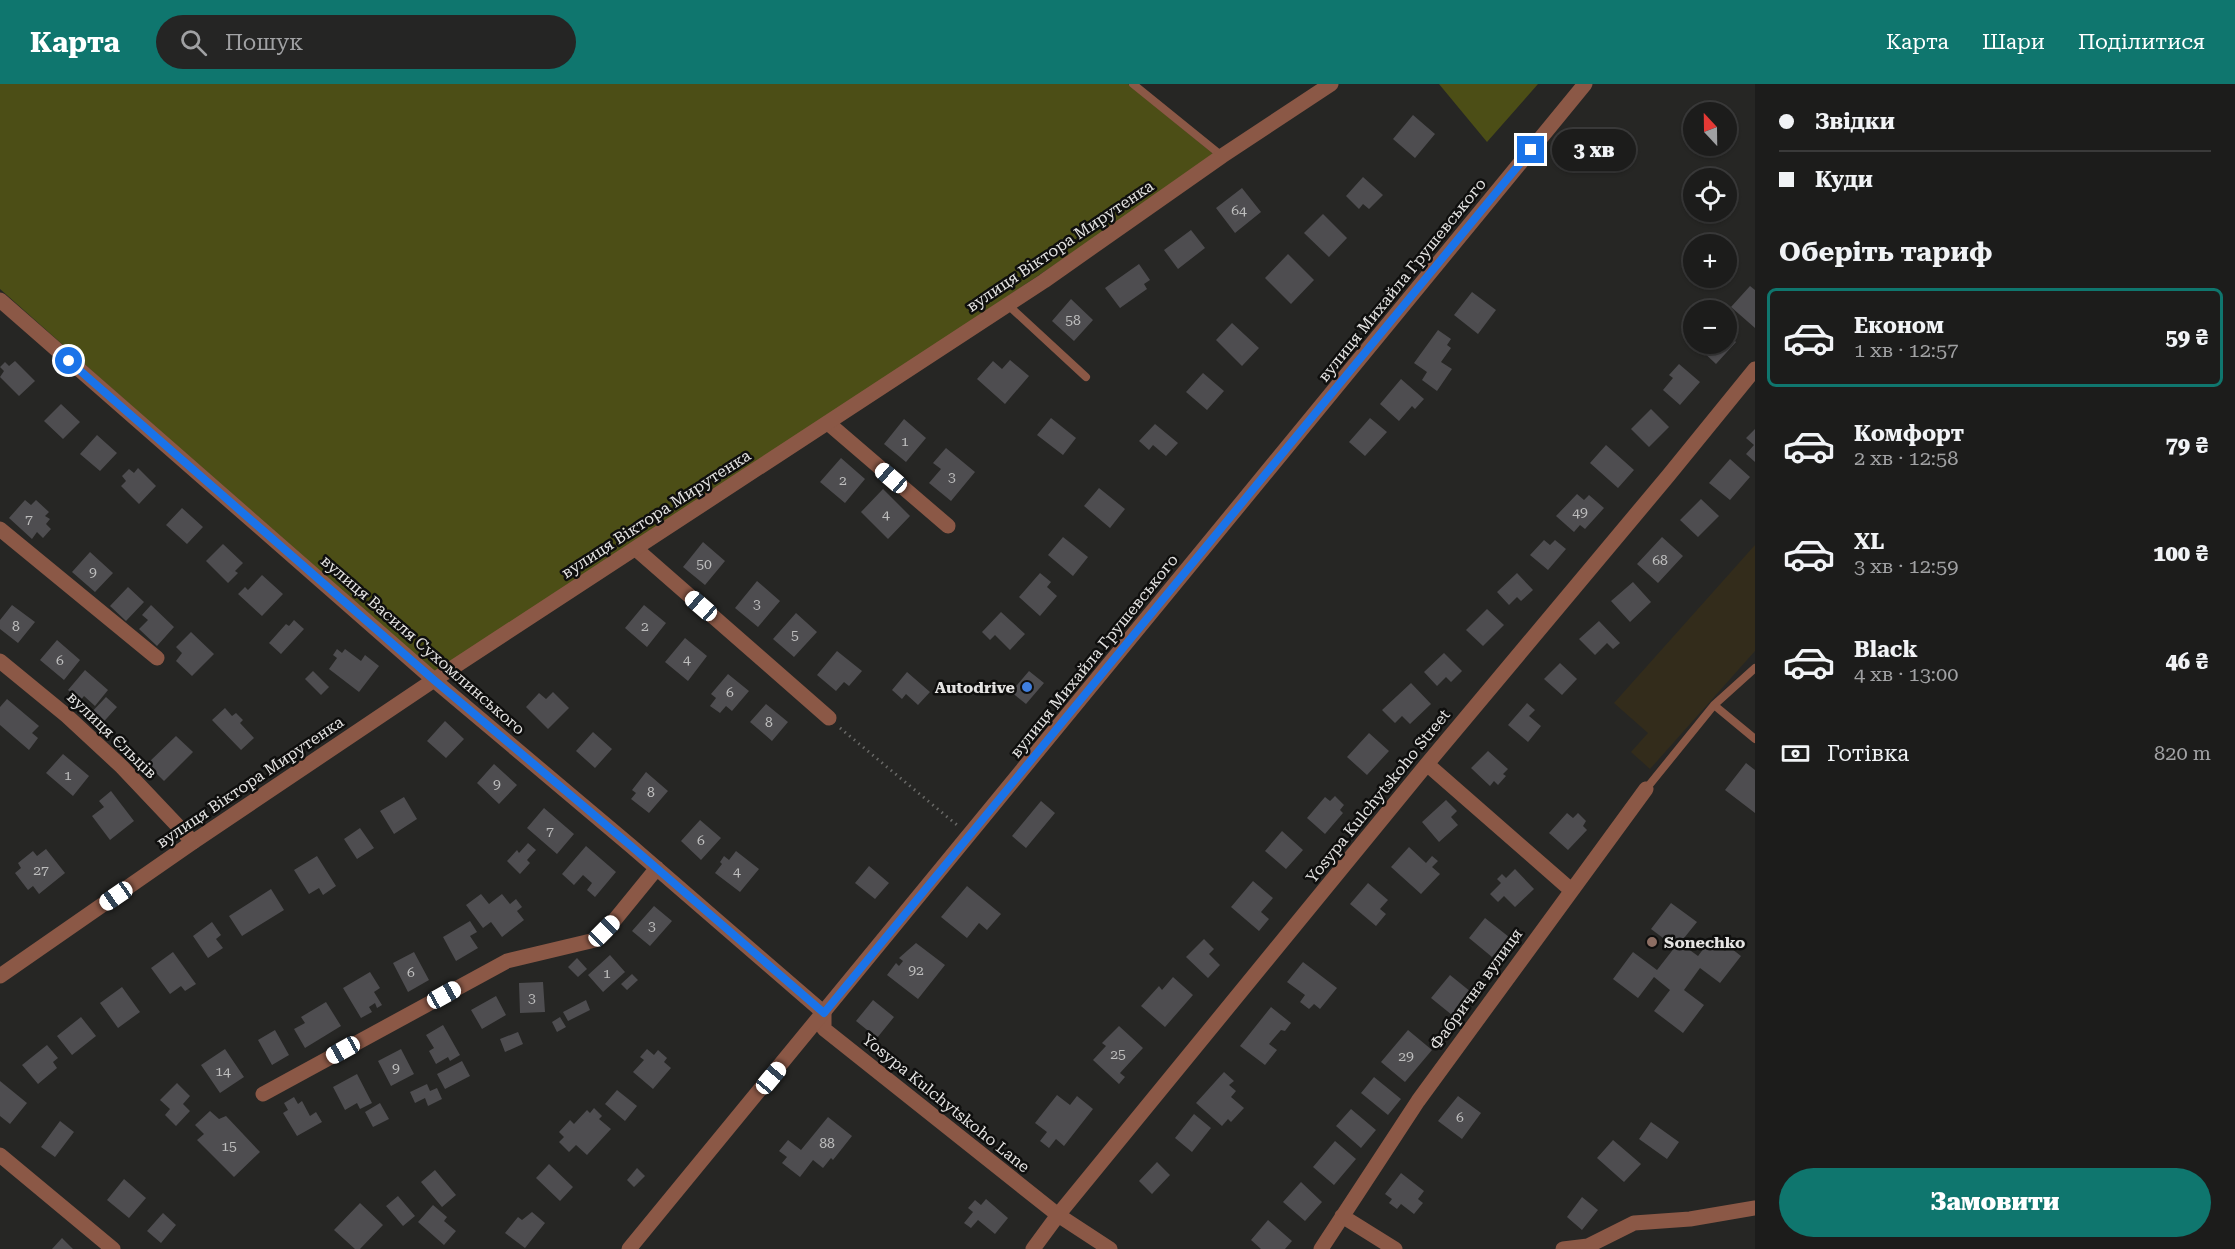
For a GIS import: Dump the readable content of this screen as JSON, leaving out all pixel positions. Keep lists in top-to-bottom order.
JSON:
{
  "streets": {
    "street": [
      "вулиця Віктора Мирутенка",
      "вулиця Михайла Грушевського",
      "вулиця Василя Сухомлинського",
      "вулиця Єльців",
      "Yosypa Kulchytskoho Street",
      "Фабрична вулиця",
      "Yosypa Kulchytskoho Lane"
    ]
  },
  "crossings": [
    ["вулиця Віктора Мирутенка", "вулиця Василя Сухомлинського"],
    ["вулиця Віктора Мирутенка", "вулиця Єльців"],
    ["вулиця Михайла Грушевського", "вулиця Василя Сухомлинського"],
    ["вулиця Михайла Грушевського", "Yosypa Kulchytskoho Lane"],
    ["вулиця Василя Сухомлинського", "Yosypa Kulchytskoho Lane"],
    ["Yosypa Kulchytskoho Street", "Yosypa Kulchytskoho Lane"]
  ],
  "places": ["Autodrive", "Sonechko"],
  "house_numbers": [
    "64",
    "58",
    "1",
    "3",
    "2",
    "49",
    "4",
    "7",
    "68",
    "50",
    "9",
    "3",
    "8",
    "2",
    "5",
    "4",
    "6",
    "6",
    "8",
    "1",
    "9",
    "8",
    "7",
    "6",
    "27",
    "4",
    "3",
    "92",
    "6",
    "1",
    "3",
    "25",
    "29",
    "9",
    "14",
    "6",
    "88",
    "15"
  ],
  "north": "top",
  "page": {
    "header": "Карта",
    "search": "Пошук",
    "nav": ["Карта", "Шари", "Поділитися"],
    "banner": ["Звідки", "Куди"],
    "map_buttons": ["+", "−"],
    "bubble": "3 хв",
    "heading": "Оберіть тариф",
    "list": [
      {
        "name": "Економ",
        "note": "1 хв · 12:57",
        "value": "59 ₴"
      },
      {
        "name": "Комфорт",
        "note": "2 хв · 12:58",
        "value": "79 ₴"
      },
      {
        "name": "XL",
        "note": "3 хв · 12:59",
        "value": "100 ₴"
      },
      {
        "name": "Black",
        "note": "4 хв · 13:00",
        "value": "46 ₴"
      }
    ],
    "pay": ["Готівка", "820 m"],
    "buttons": "Замовити"
  }
}
